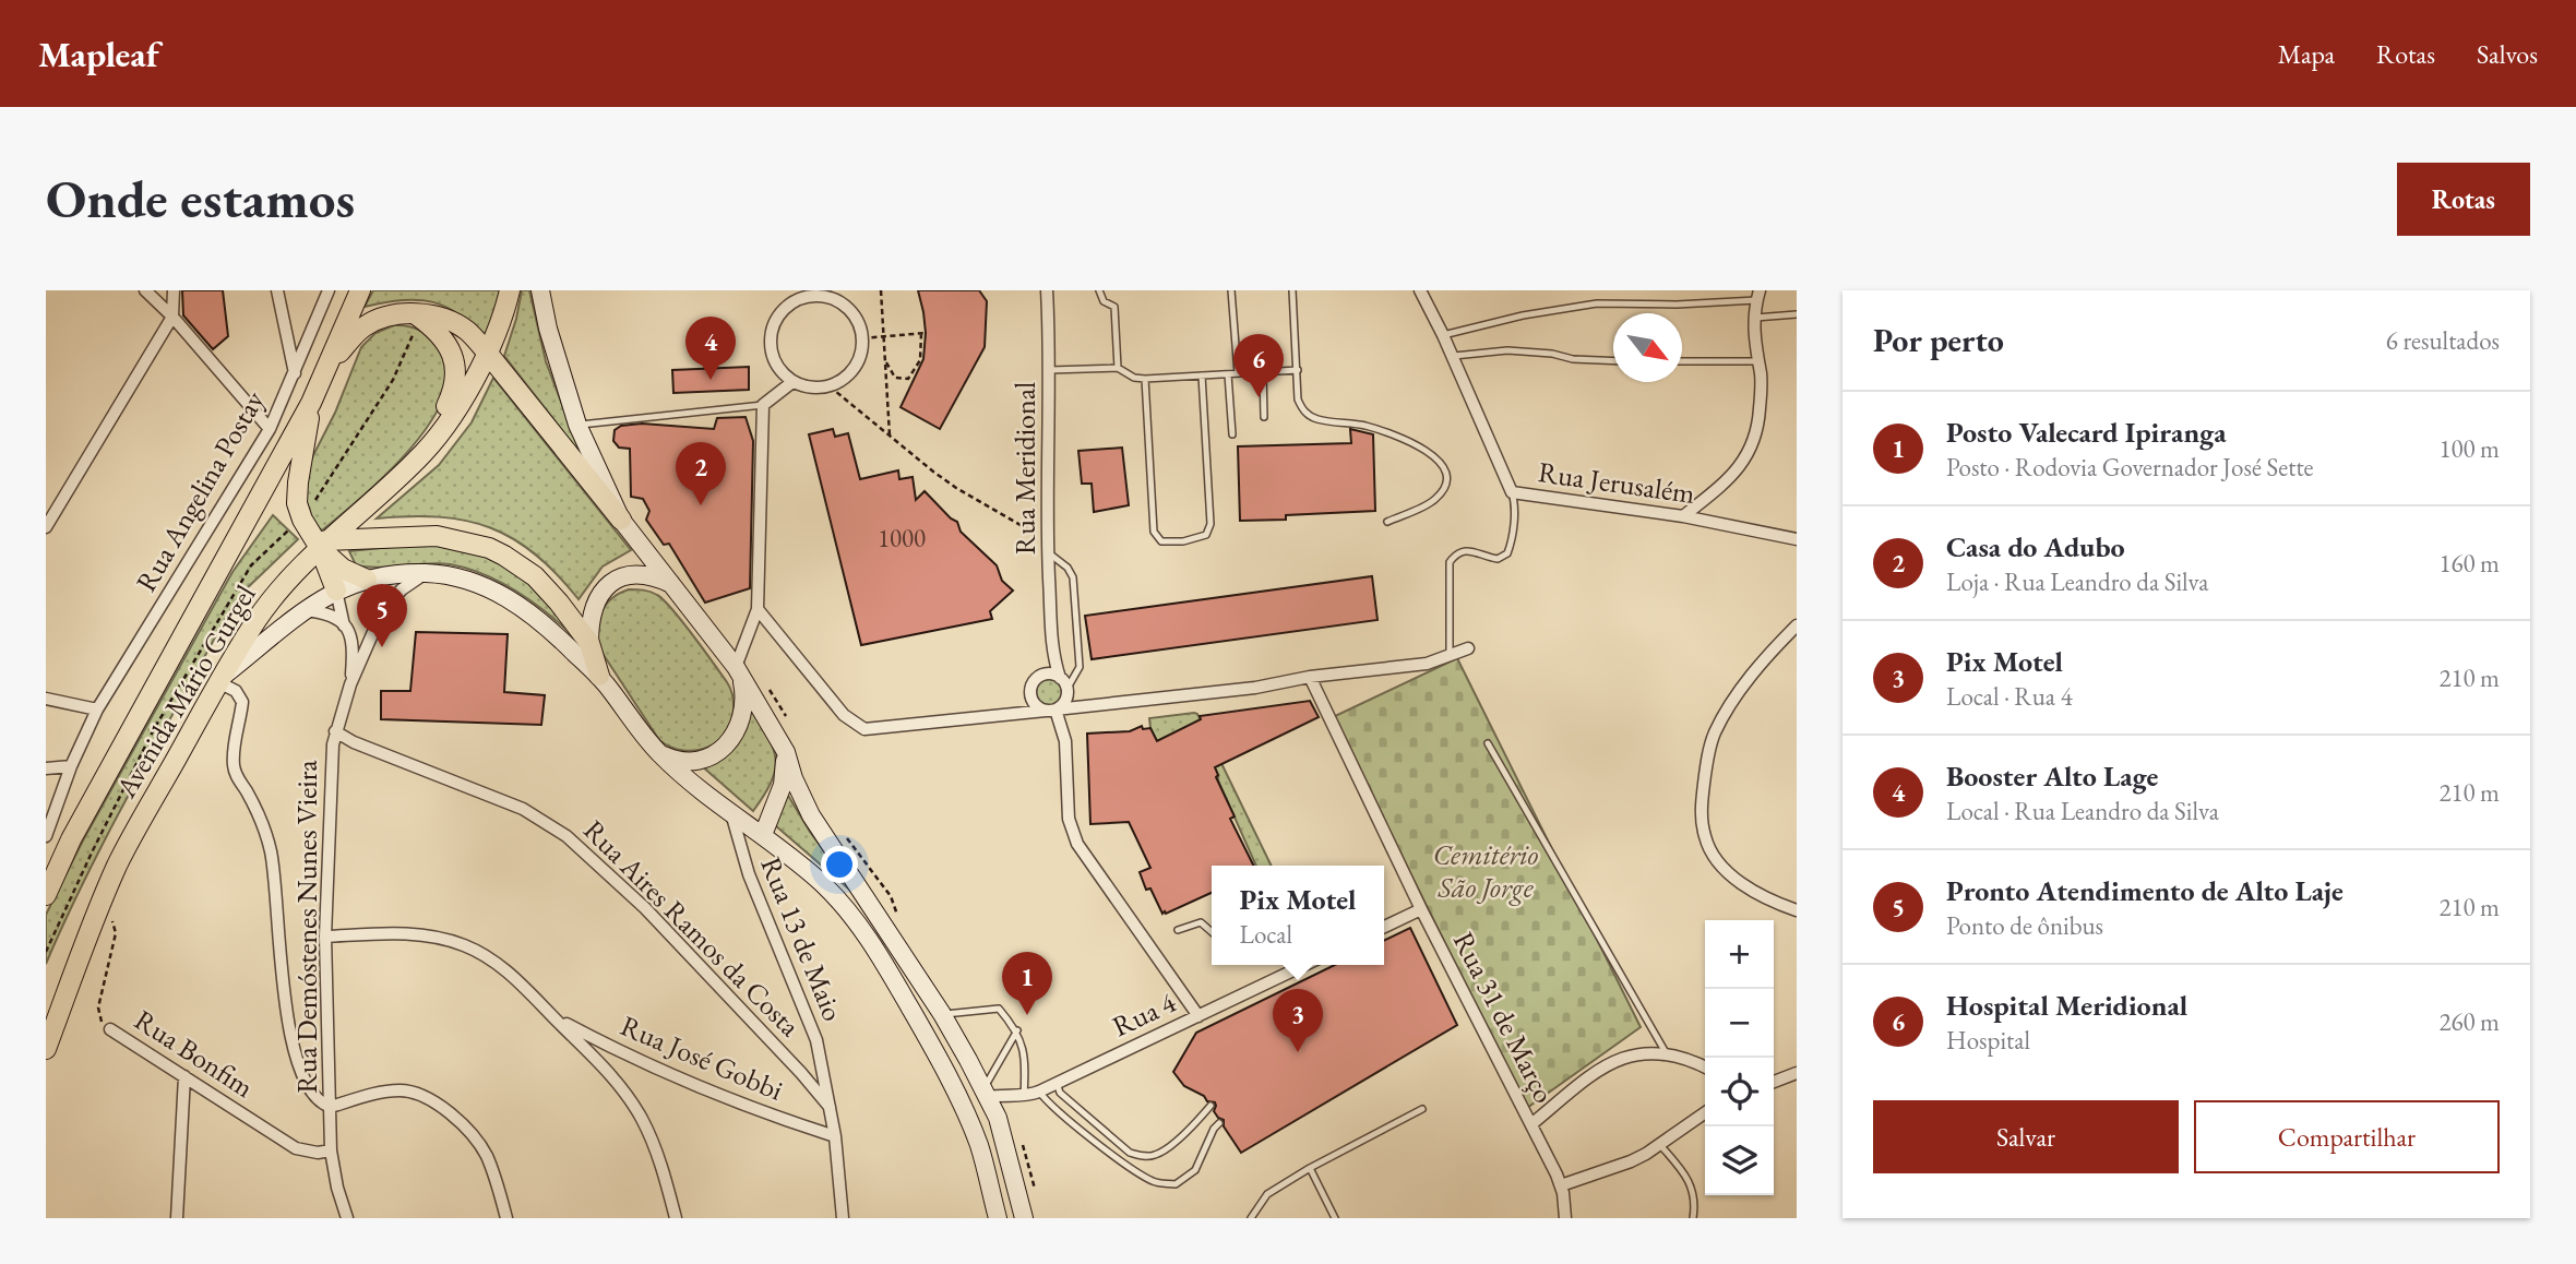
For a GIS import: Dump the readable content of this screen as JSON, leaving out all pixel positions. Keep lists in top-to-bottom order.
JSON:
{
  "streets": {
    "main road": ["Avenida Mário Gurgel"],
    "street": [
      "Rua Meridional",
      "Rua Jerusalém",
      "Rua Angelina Postay",
      "Rua Demóstenes Nunes Vieira",
      "Rua Aires Ramos da Costa",
      "Rua 13 de Maio",
      "Rua 4",
      "Rua 31 de Março",
      "Rua Bonfim",
      "Rua José Gobbi"
    ]
  },
  "crossings": [
    ["Avenida Mário Gurgel", "Rua Bonfim"],
    ["Rua Demóstenes Nunes Vieira", "Rua Aires Ramos da Costa"],
    ["Rua Demóstenes Nunes Vieira", "Rua Bonfim"],
    ["Rua Aires Ramos da Costa", "Rua 13 de Maio"],
    ["Rua 13 de Maio", "Rua José Gobbi"]
  ],
  "parks": ["Cemitério São Jorge"],
  "house_numbers": ["1000"],
  "north": "bottom right",
  "page": {
    "header": "Mapleaf",
    "nav": ["Mapa", "Rotas", "Salvos"],
    "buttons": [
      "Rotas",
      ["Salvar", "Compartilhar"]
    ],
    "title": "Onde estamos",
    "heading": ["Por perto", "6 resultados"],
    "pins": [
      "4",
      "6",
      "2",
      "5",
      "1",
      "3"
    ],
    "list": [
      {
        "mark": "1",
        "name": "Posto Valecard Ipiranga",
        "note": "Posto · Rodovia Governador José Sette",
        "value": "100 m"
      },
      {
        "mark": "2",
        "name": "Casa do Adubo",
        "note": "Loja · Rua Leandro da Silva",
        "value": "160 m"
      },
      {
        "mark": "3",
        "name": "Pix Motel",
        "note": "Local · Rua 4",
        "value": "210 m"
      },
      {
        "mark": "4",
        "name": "Booster Alto Lage",
        "note": "Local · Rua Leandro da Silva",
        "value": "210 m"
      },
      {
        "mark": "5",
        "name": "Pronto Atendimento de Alto Laje",
        "note": "Ponto de ônibus",
        "value": "210 m"
      },
      {
        "mark": "6",
        "name": "Hospital Meridional",
        "note": "Hospital",
        "value": "260 m"
      }
    ],
    "popup": ["Pix Motel", "Local"],
    "map_buttons": ["+", "−"]
  }
}
